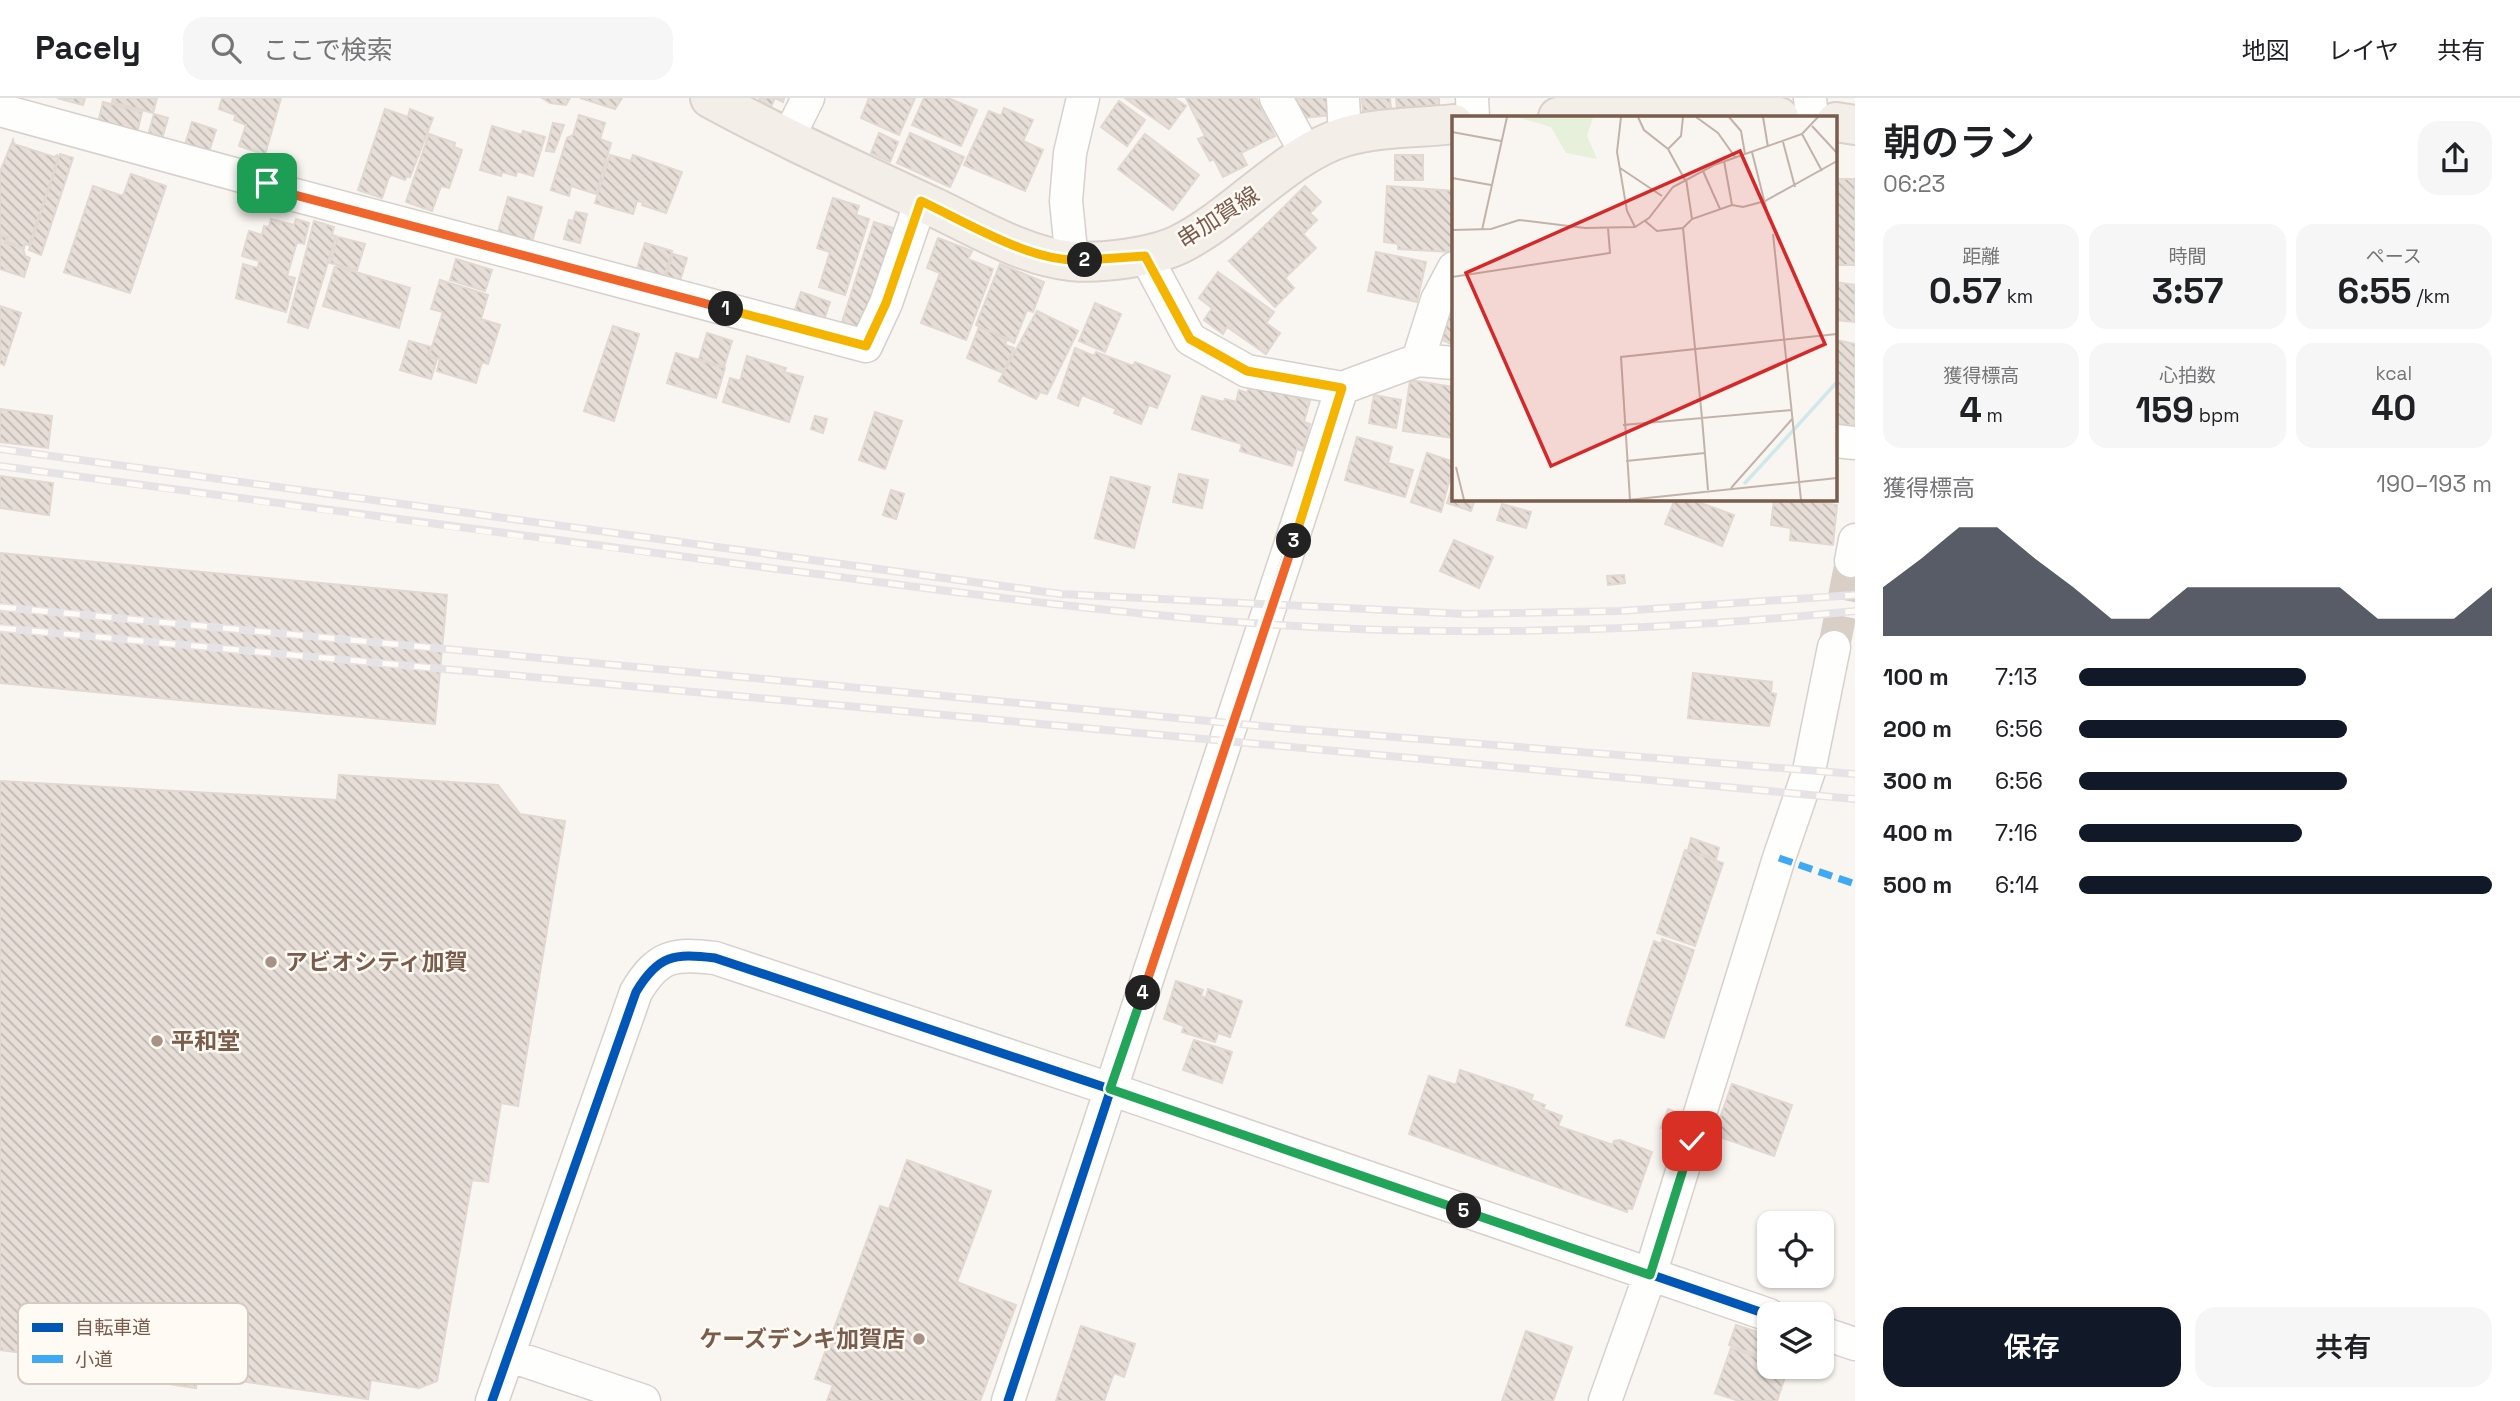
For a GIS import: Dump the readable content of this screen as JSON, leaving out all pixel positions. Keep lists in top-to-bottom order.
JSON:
{
  "streets": {
    "main road": ["串加賀線"]
  },
  "places": ["アビオシティ加賀", "平和堂", "ケーズデンキ加賀店"],
  "legend": ["自転車道", "小道"],
  "page": {
    "header": "Pacely",
    "search": "ここで検索",
    "nav": ["地図", "レイヤ", "共有"],
    "heading": ["朝のラン", "06:23"],
    "stats": [
      ["距離", "0.57 km"],
      ["時間", "3:57"],
      ["ペース", "6:55 /km"],
      ["獲得標高", "4 m"],
      ["心拍数", "159 bpm"],
      ["kcal", "40"]
    ],
    "pins": [
      "2",
      "1",
      "3",
      "4",
      "5"
    ],
    "chart": ["獲得標高", "190–193 m"],
    "list": [
      {
        "name": "100 m",
        "note": "7:13"
      },
      {
        "name": "200 m",
        "note": "6:56"
      },
      {
        "name": "300 m",
        "note": "6:56"
      },
      {
        "name": "400 m",
        "note": "7:16"
      },
      {
        "name": "500 m",
        "note": "6:14"
      }
    ],
    "buttons": ["保存", "共有"]
  }
}
